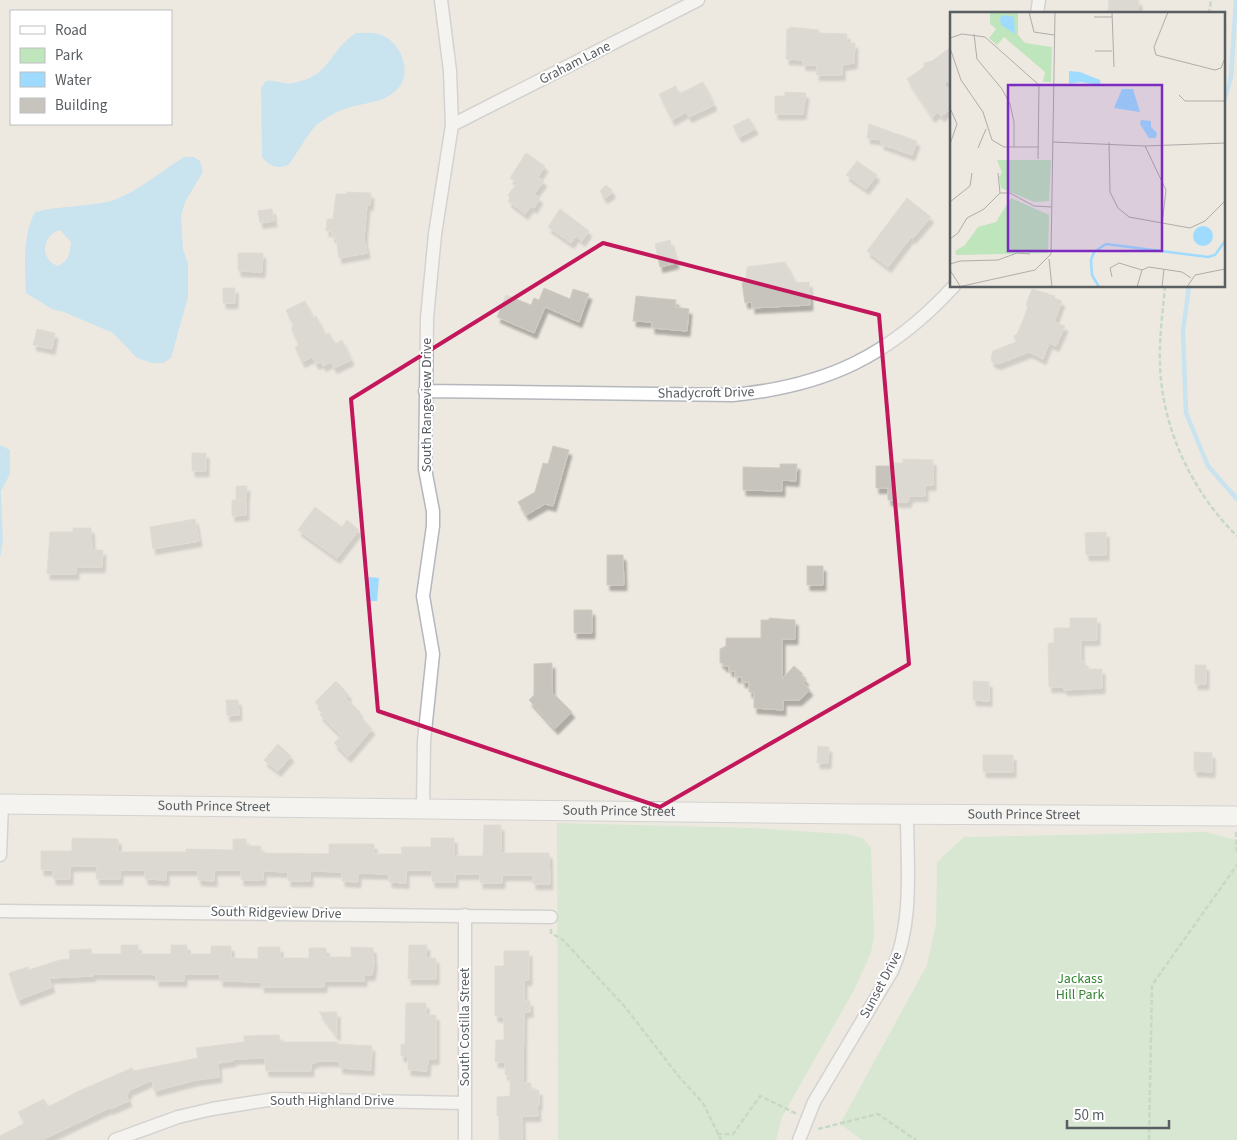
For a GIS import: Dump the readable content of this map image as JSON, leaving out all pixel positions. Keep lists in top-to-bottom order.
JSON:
{
  "streets": {
    "street": [
      "Graham Lane",
      "Shadycroft Drive",
      "South Rangeview Drive",
      "South Prince Street",
      "South Ridgeview Drive",
      "Sunset Drive",
      "South Costilla Street",
      "South Highland Drive"
    ]
  },
  "crossings": [
    ["Graham Lane", "South Rangeview Drive"],
    ["Shadycroft Drive", "South Rangeview Drive"],
    ["South Rangeview Drive", "South Prince Street"],
    ["South Prince Street", "Sunset Drive"],
    ["South Ridgeview Drive", "South Costilla Street"],
    ["South Costilla Street", "South Highland Drive"]
  ],
  "parks": ["Jackass Hill Park"],
  "legend": [
    "Road",
    "Park",
    "Water",
    "Building"
  ],
  "scale_bar": "50 m"
}
